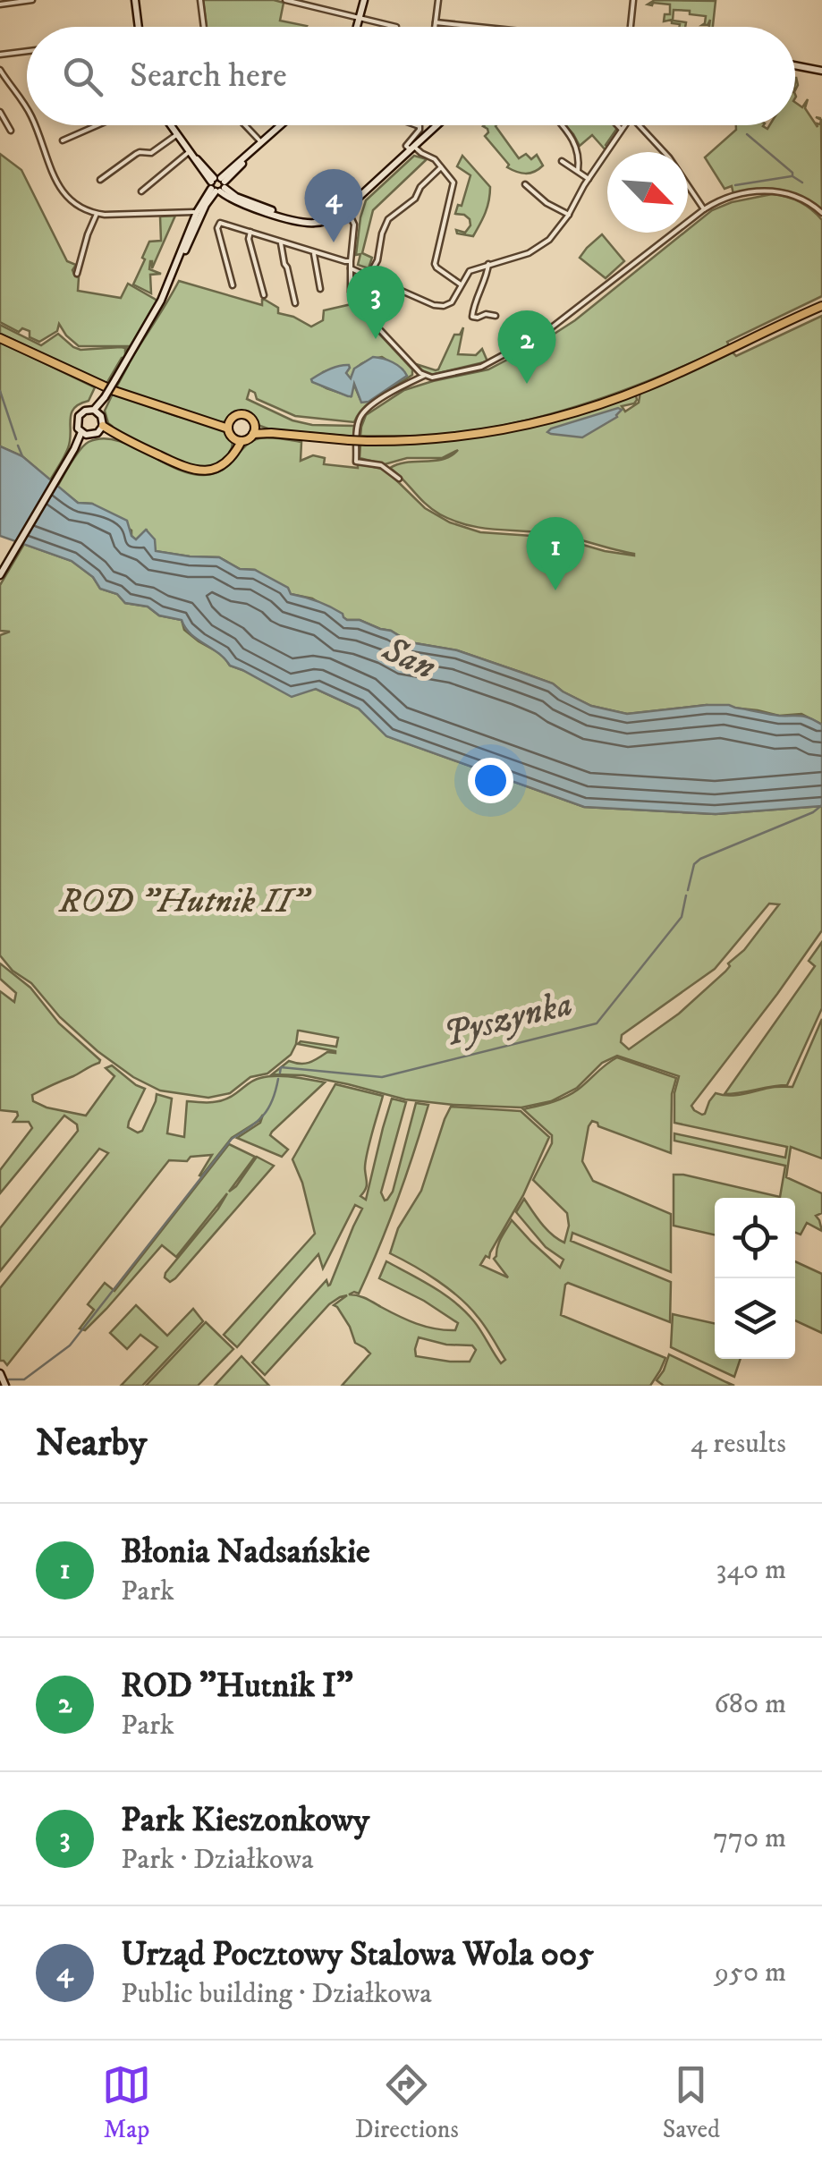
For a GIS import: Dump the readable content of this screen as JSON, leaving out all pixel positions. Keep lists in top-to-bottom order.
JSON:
{
  "water": ["San", "Pyszynka"],
  "parks": ["ROD \"Hutnik II\""],
  "north": "bottom right",
  "page": {
    "search": "Search here",
    "pins": [
      "4",
      "3",
      "2",
      "1"
    ],
    "heading": ["Nearby", "4 results"],
    "list": [
      {
        "mark": "1",
        "name": "Błonia Nadsańskie",
        "note": "Park",
        "value": "340 m"
      },
      {
        "mark": "2",
        "name": "ROD \"Hutnik I\"",
        "note": "Park",
        "value": "680 m"
      },
      {
        "mark": "3",
        "name": "Park Kieszonkowy",
        "note": "Park · Działkowa",
        "value": "770 m"
      },
      {
        "mark": "4",
        "name": "Urząd Pocztowy Stalowa Wola 005",
        "note": "Public building · Działkowa",
        "value": "950 m"
      }
    ],
    "nav": ["Map", "Directions", "Saved"]
  }
}
